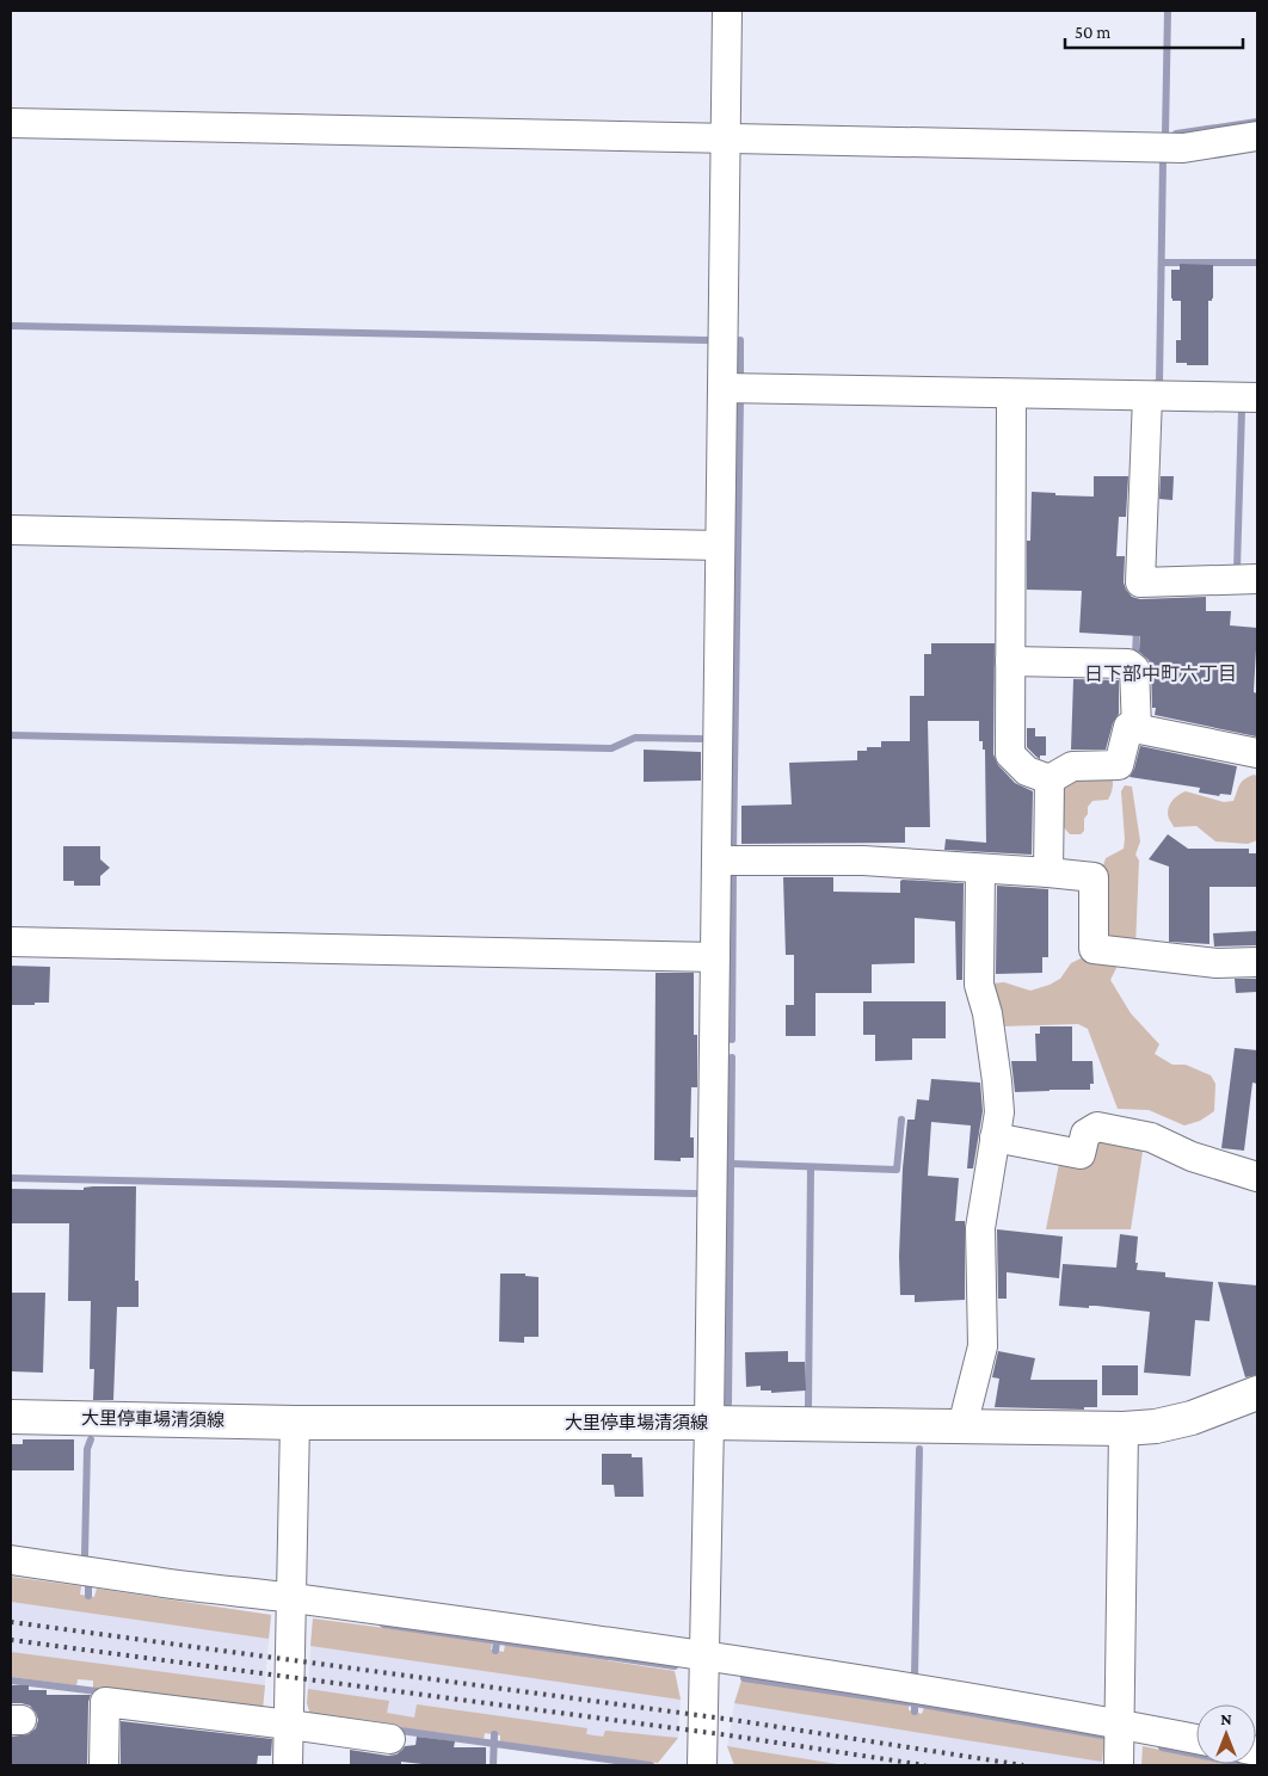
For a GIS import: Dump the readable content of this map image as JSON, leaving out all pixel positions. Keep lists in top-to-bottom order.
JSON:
{
  "streets": {
    "main road": ["大里停車場清須線"]
  },
  "districts": ["日下部中町六丁目"],
  "scale_bar": "50 m",
  "north": "top"
}
